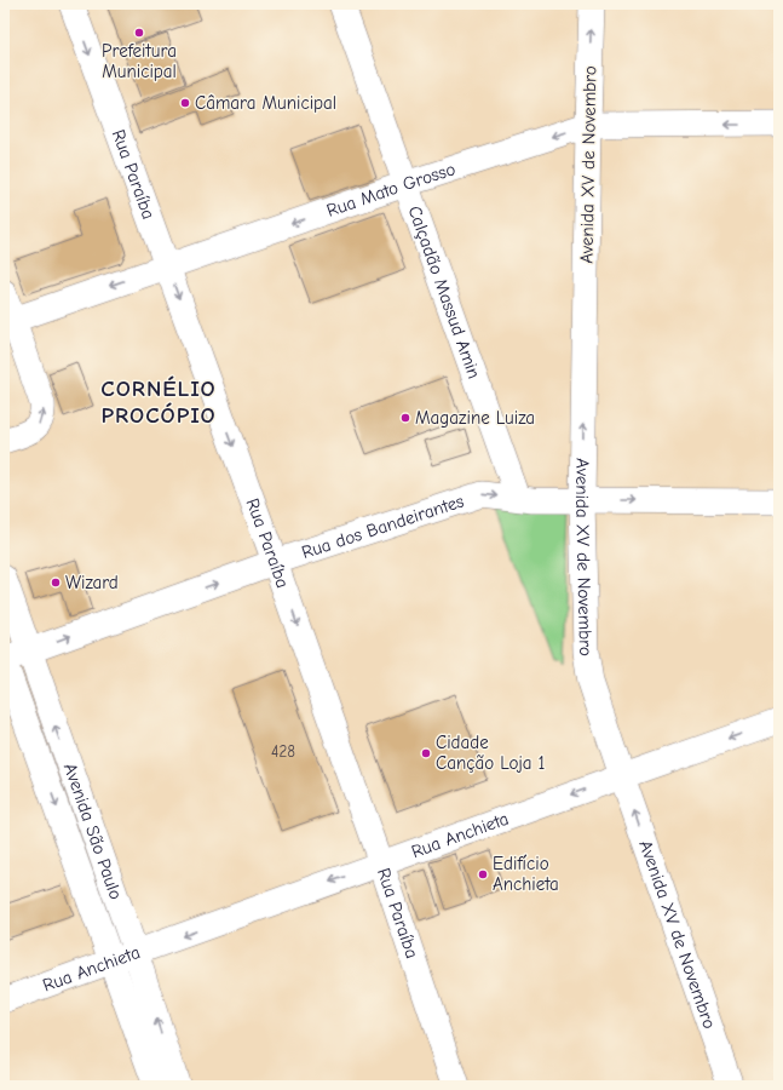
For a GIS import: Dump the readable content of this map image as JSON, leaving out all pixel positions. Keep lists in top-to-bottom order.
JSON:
{
  "streets": {
    "street": [
      "Avenida XV de Novembro",
      "Rua Paraíba",
      "Rua Mato Grosso",
      "Calçadão Massud Amin",
      "Rua dos Bandeirantes",
      "Avenida São Paulo",
      "Rua Anchieta"
    ]
  },
  "crossings": [
    ["Avenida XV de Novembro", "Rua Mato Grosso"],
    ["Avenida XV de Novembro", "Rua dos Bandeirantes"],
    ["Avenida XV de Novembro", "Rua Anchieta"],
    ["Rua Paraíba", "Rua Mato Grosso"],
    ["Rua Paraíba", "Rua dos Bandeirantes"],
    ["Rua Paraíba", "Rua Anchieta"],
    ["Rua Mato Grosso", "Calçadão Massud Amin"],
    ["Calçadão Massud Amin", "Rua dos Bandeirantes"],
    ["Rua dos Bandeirantes", "Avenida São Paulo"],
    ["Avenida São Paulo", "Rua Anchieta"]
  ],
  "one_way": [
    "Avenida XV de Novembro",
    "Rua Paraíba",
    "Rua Mato Grosso",
    "Rua dos Bandeirantes",
    "Rua Anchieta"
  ],
  "districts": ["CORNÉLIO PROCÓPIO"],
  "places": [
    "Prefeitura Municipal",
    "Câmara Municipal",
    "Magazine Luiza",
    "Wizard",
    "Cidade Canção Loja 1",
    "Edifício Anchieta"
  ],
  "house_numbers": ["428"]
}
